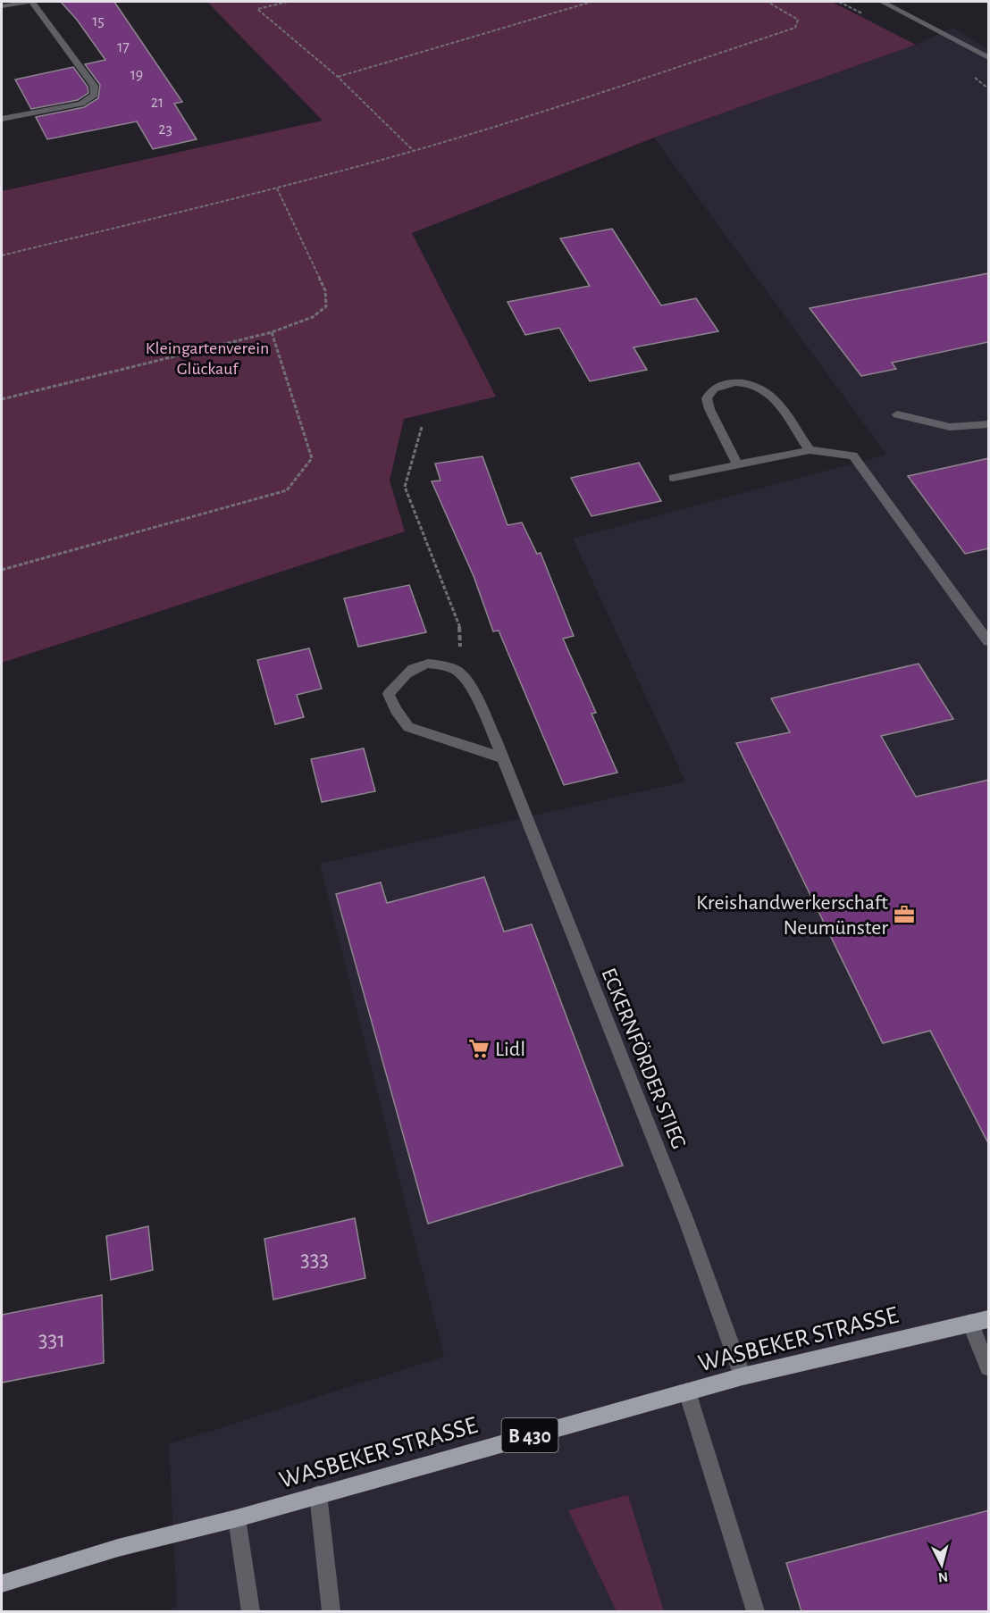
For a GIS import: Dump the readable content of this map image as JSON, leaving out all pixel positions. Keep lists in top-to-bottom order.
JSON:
{
  "streets": {
    "main road": ["WASBEKER STRASSE", "B 430"],
    "street": ["ECKERNFÖRDER STIEG"]
  },
  "crossings": [
    ["ECKERNFÖRDER STIEG", "WASBEKER STRASSE"]
  ],
  "parks": ["Kleingartenverein Glückauf"],
  "places": {
    "office": ["Kreishandwerkerschaft Neumünster"],
    "supermarket": ["Lidl"]
  },
  "house_numbers": [
    "15",
    "17",
    "19",
    "21",
    "23",
    "333",
    "331"
  ],
  "north": "bottom"
}
